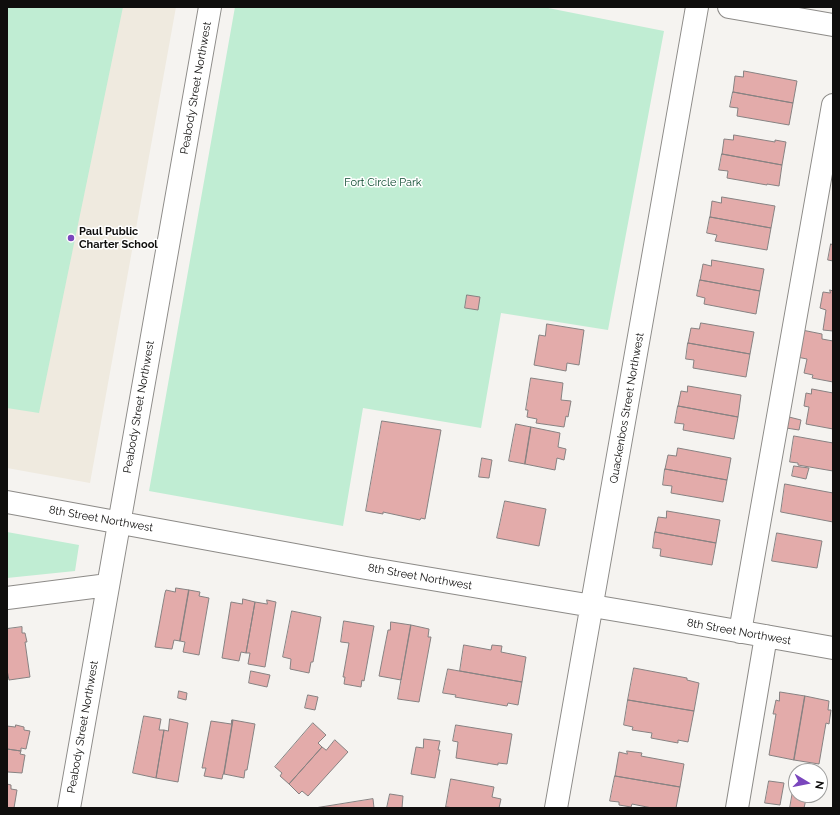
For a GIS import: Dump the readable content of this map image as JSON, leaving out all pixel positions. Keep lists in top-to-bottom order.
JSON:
{
  "streets": {
    "street": ["Peabody Street Northwest", "Quackenbos Street Northwest", "8th Street Northwest"]
  },
  "crossings": [
    ["Peabody Street Northwest", "8th Street Northwest"],
    ["Quackenbos Street Northwest", "8th Street Northwest"]
  ],
  "parks": ["Fort Circle Park"],
  "places": ["Paul Public Charter School"],
  "north": "right"
}
